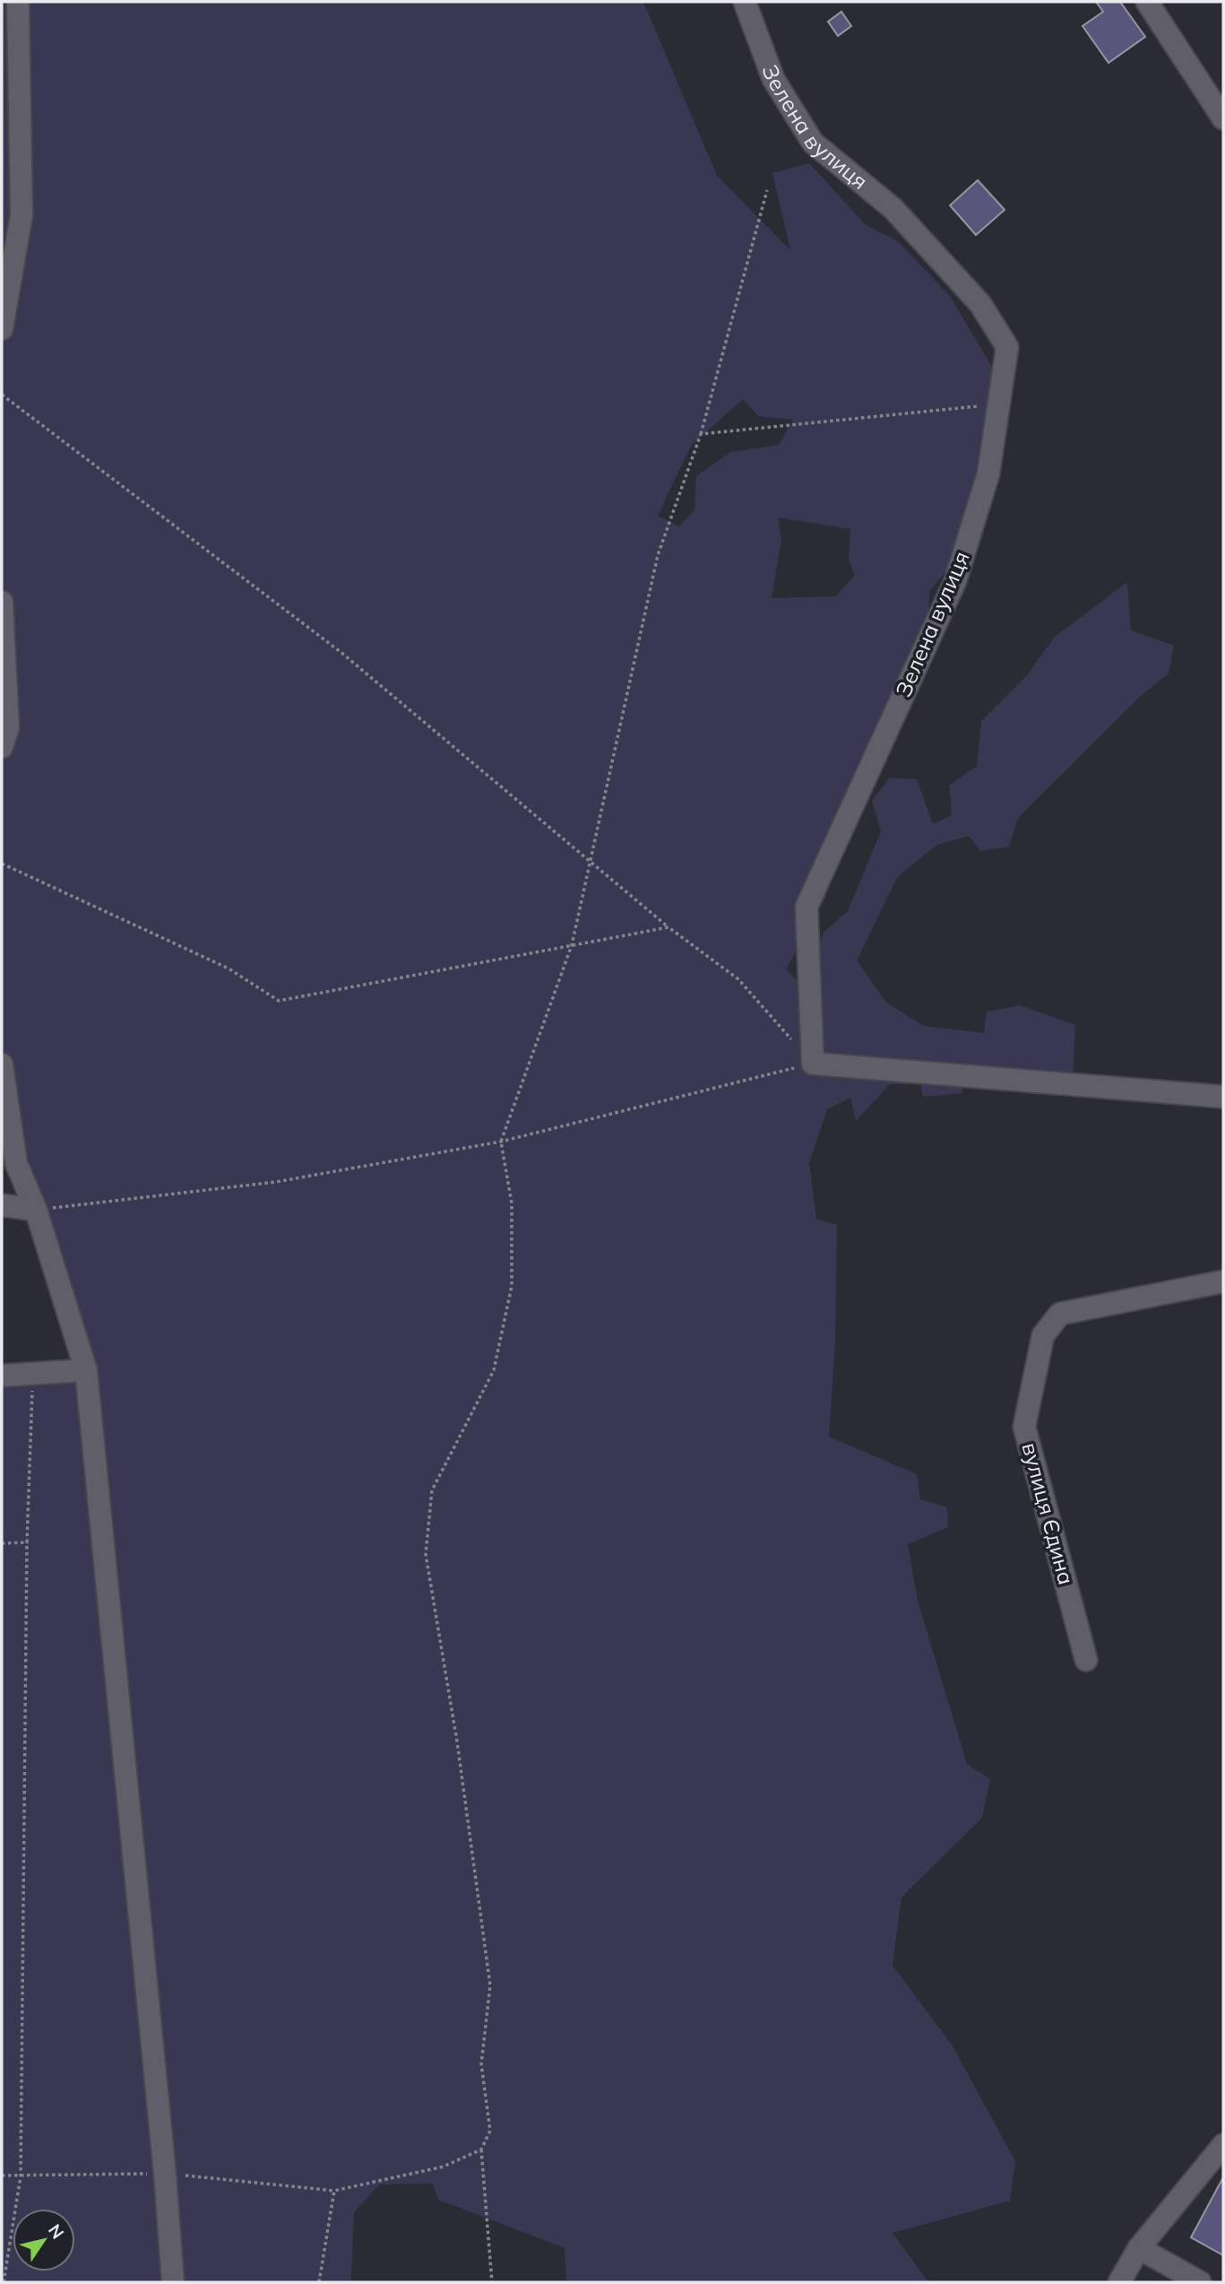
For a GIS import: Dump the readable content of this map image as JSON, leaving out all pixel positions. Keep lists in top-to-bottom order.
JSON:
{
  "streets": {
    "street": ["Зелена вулиця", "вулиця Єдина"]
  },
  "north": "top right"
}
